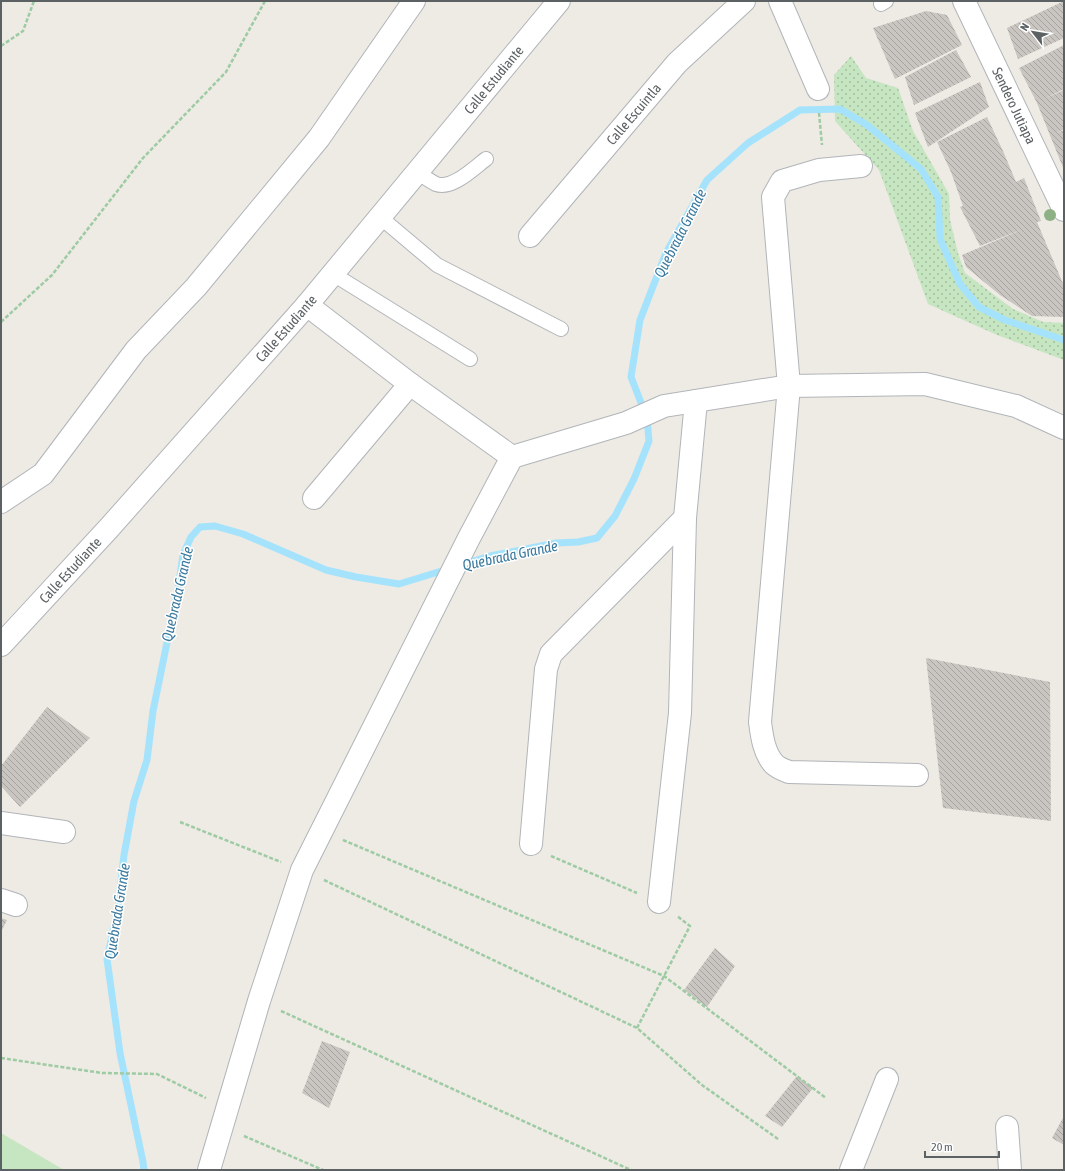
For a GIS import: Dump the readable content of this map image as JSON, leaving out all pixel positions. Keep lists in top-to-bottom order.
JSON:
{
  "streets": {
    "street": ["Calle Estudiante", "Sendero Jutiapa", "Calle Escuintla"]
  },
  "water": ["Quebrada Grande"],
  "scale_bar": "20 m",
  "north": "top left"
}
